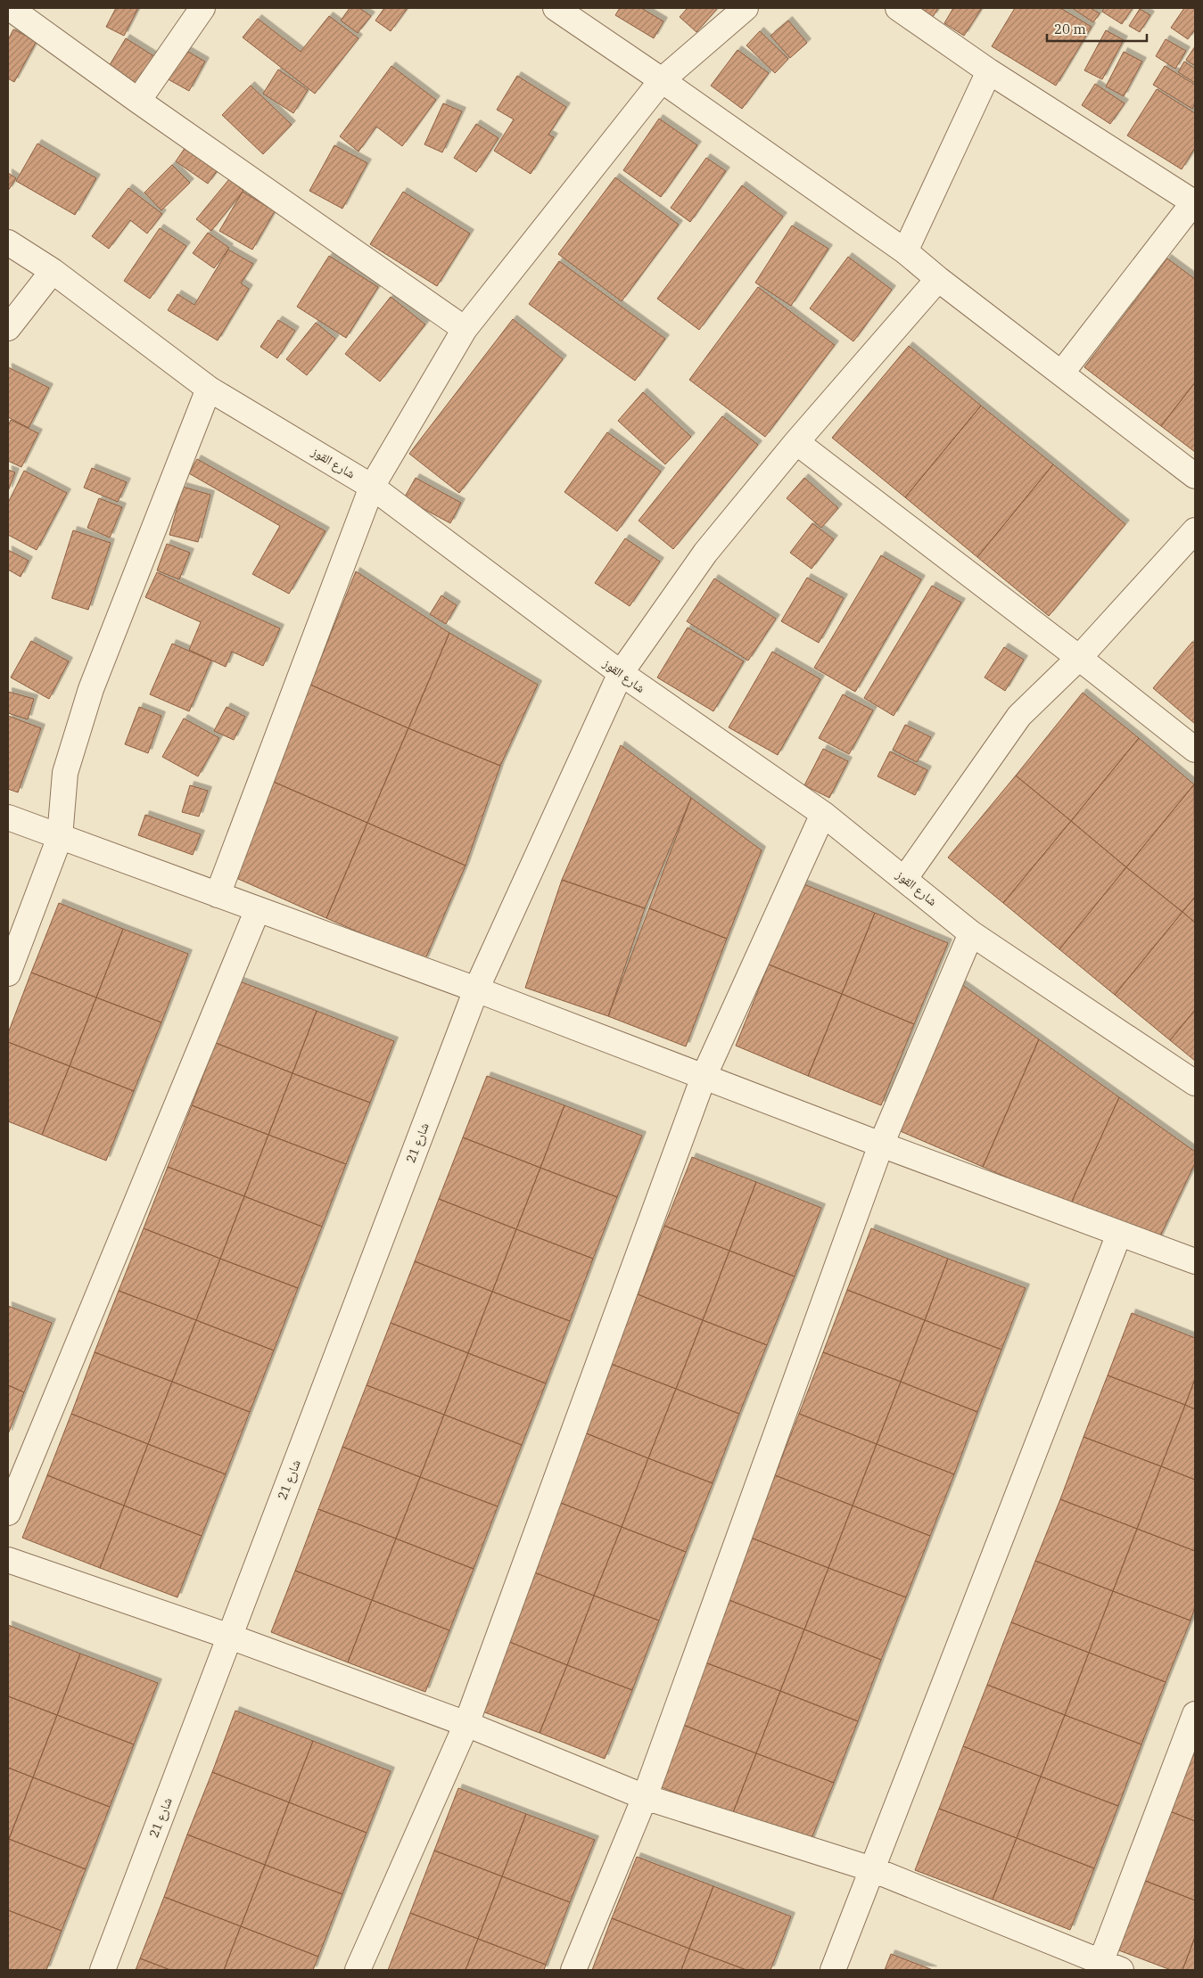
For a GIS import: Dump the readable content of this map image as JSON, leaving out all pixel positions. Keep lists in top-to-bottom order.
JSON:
{
  "streets": {
    "street": ["شارع القوز", "شارع 21"]
  },
  "crossings": [
    ["شارع القوز", "شارع 21"]
  ],
  "scale_bar": "20 m"
}
